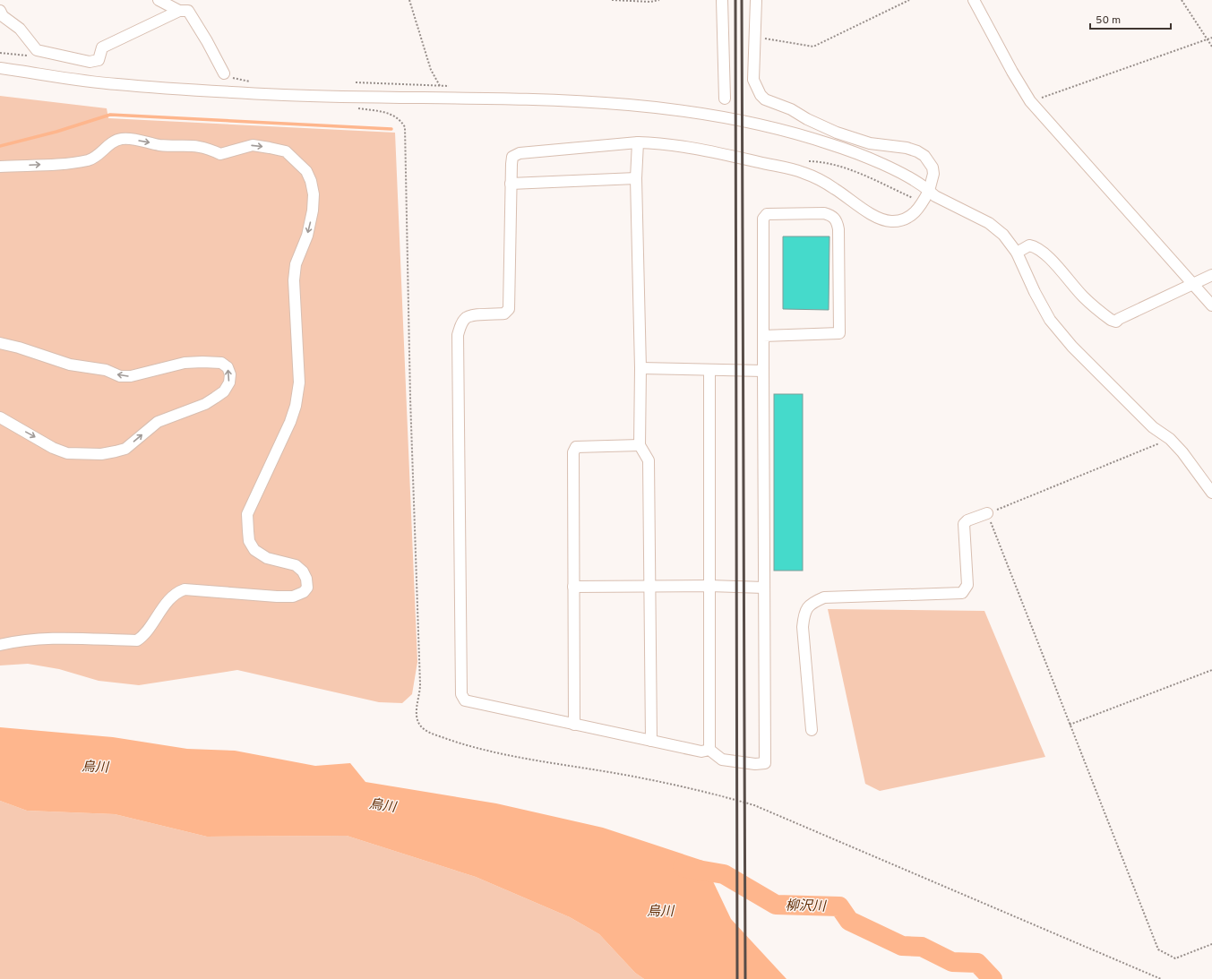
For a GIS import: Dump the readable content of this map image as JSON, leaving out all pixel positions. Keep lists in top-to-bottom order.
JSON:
{
  "water": ["烏川", "柳沢川"],
  "scale_bar": "50 m"
}
